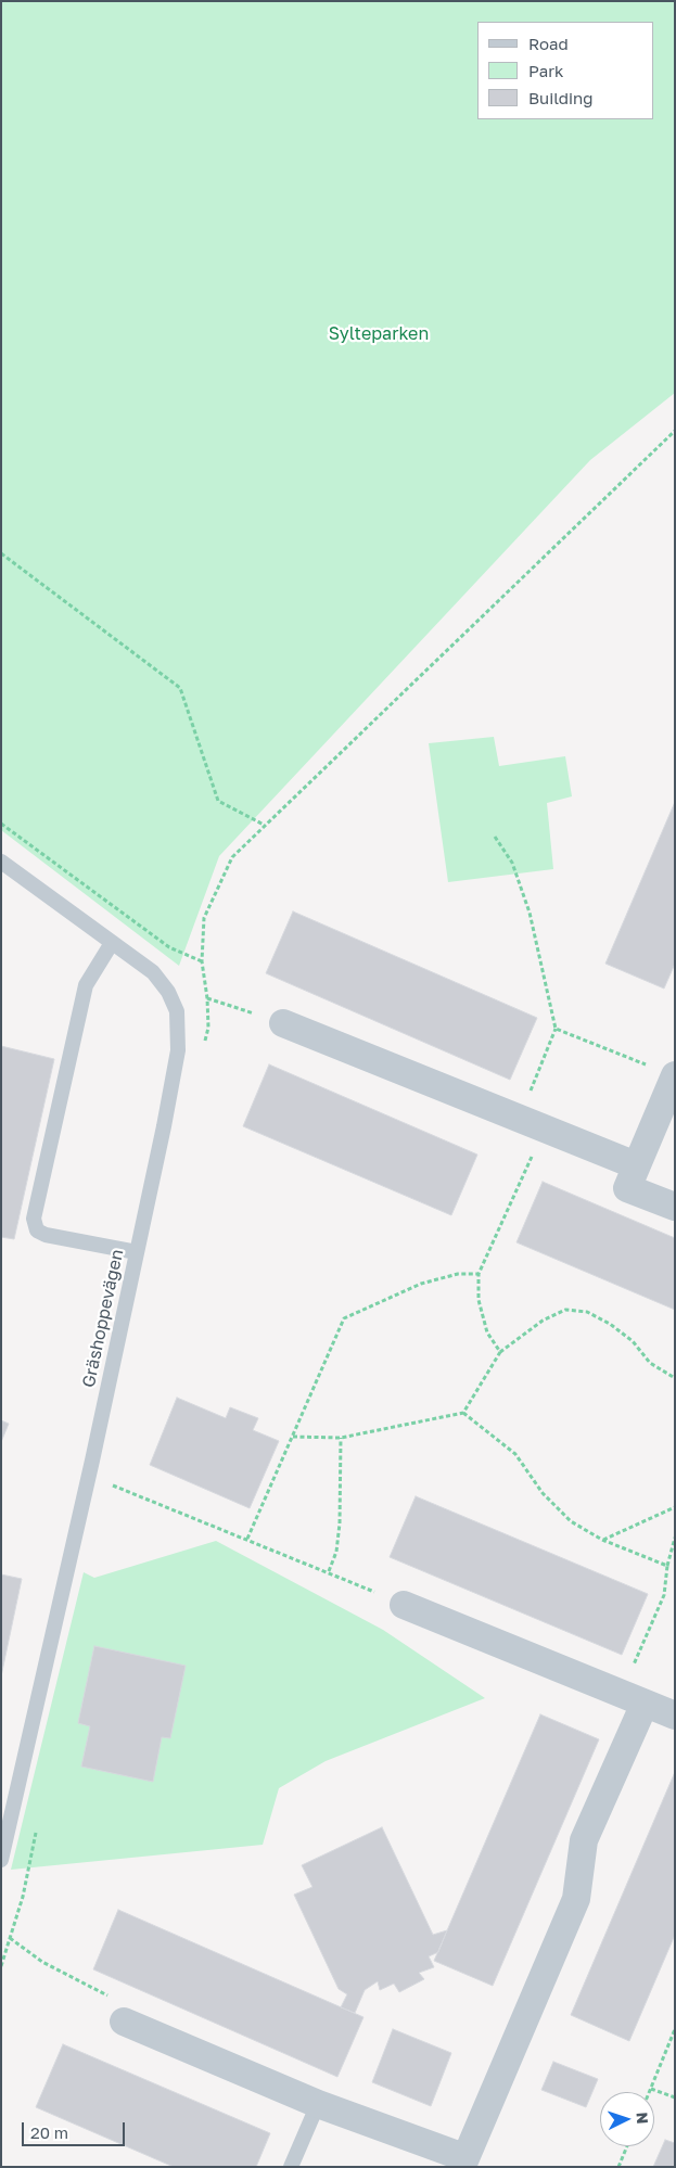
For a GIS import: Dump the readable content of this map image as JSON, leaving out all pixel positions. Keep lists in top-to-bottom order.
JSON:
{
  "streets": {
    "lane": ["Gräshoppevägen"]
  },
  "parks": ["Sylteparken"],
  "legend": ["Road", "Park", "Building"],
  "scale_bar": "20 m",
  "north": "right"
}
